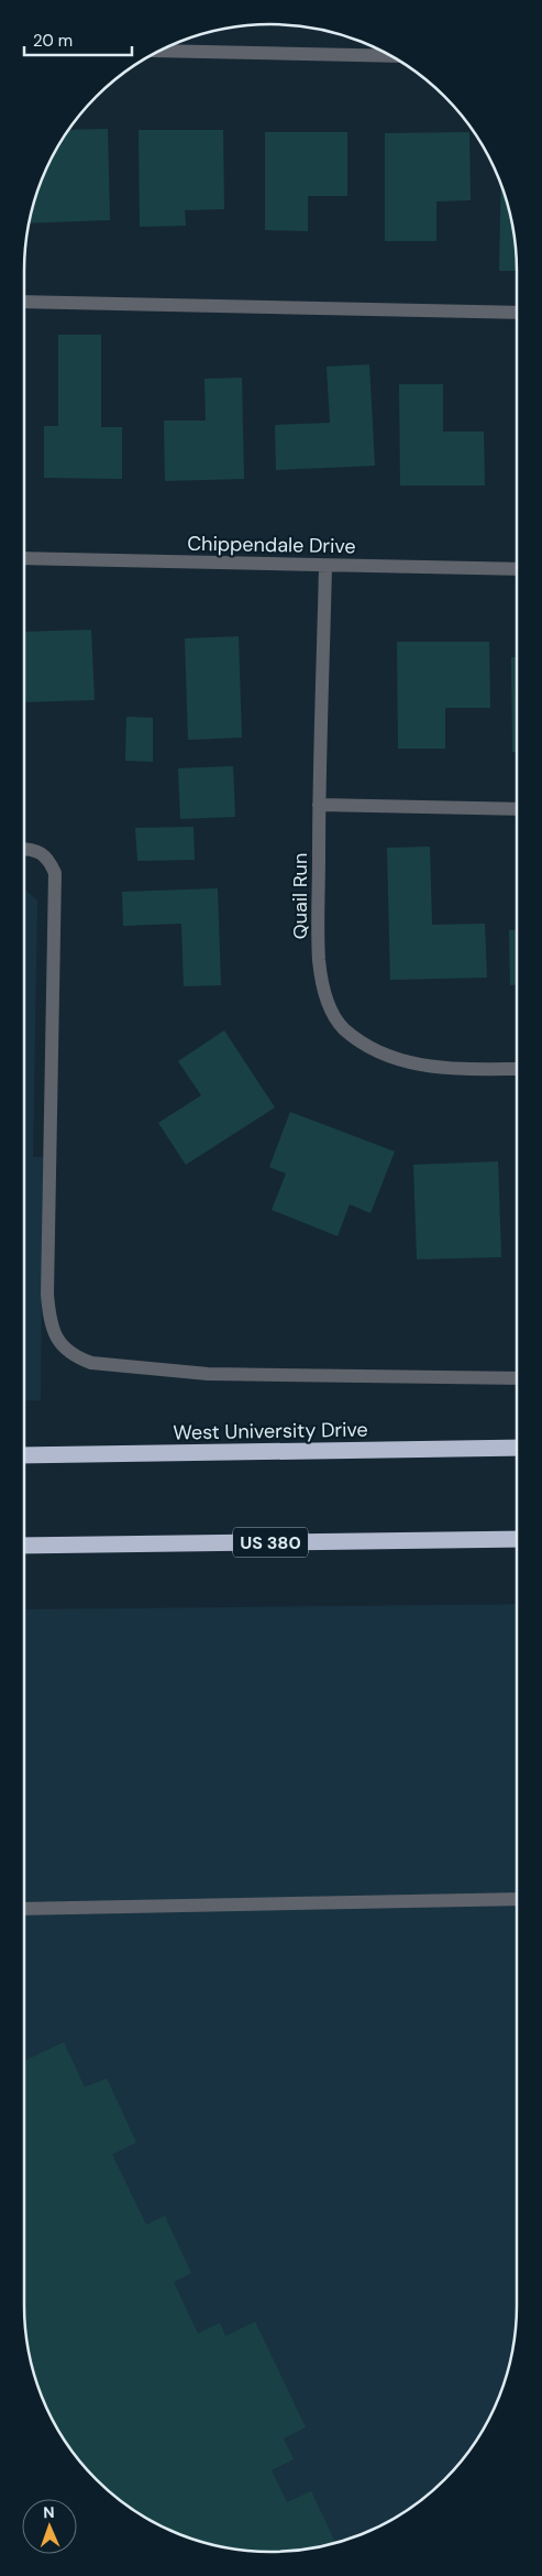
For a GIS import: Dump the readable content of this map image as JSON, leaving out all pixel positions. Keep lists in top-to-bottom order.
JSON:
{
  "streets": {
    "highway": ["West University Drive", "US 380"],
    "street": ["Chippendale Drive", "Quail Run"]
  },
  "crossings": [
    ["Chippendale Drive", "Quail Run"]
  ],
  "scale_bar": "20 m",
  "north": "top"
}
